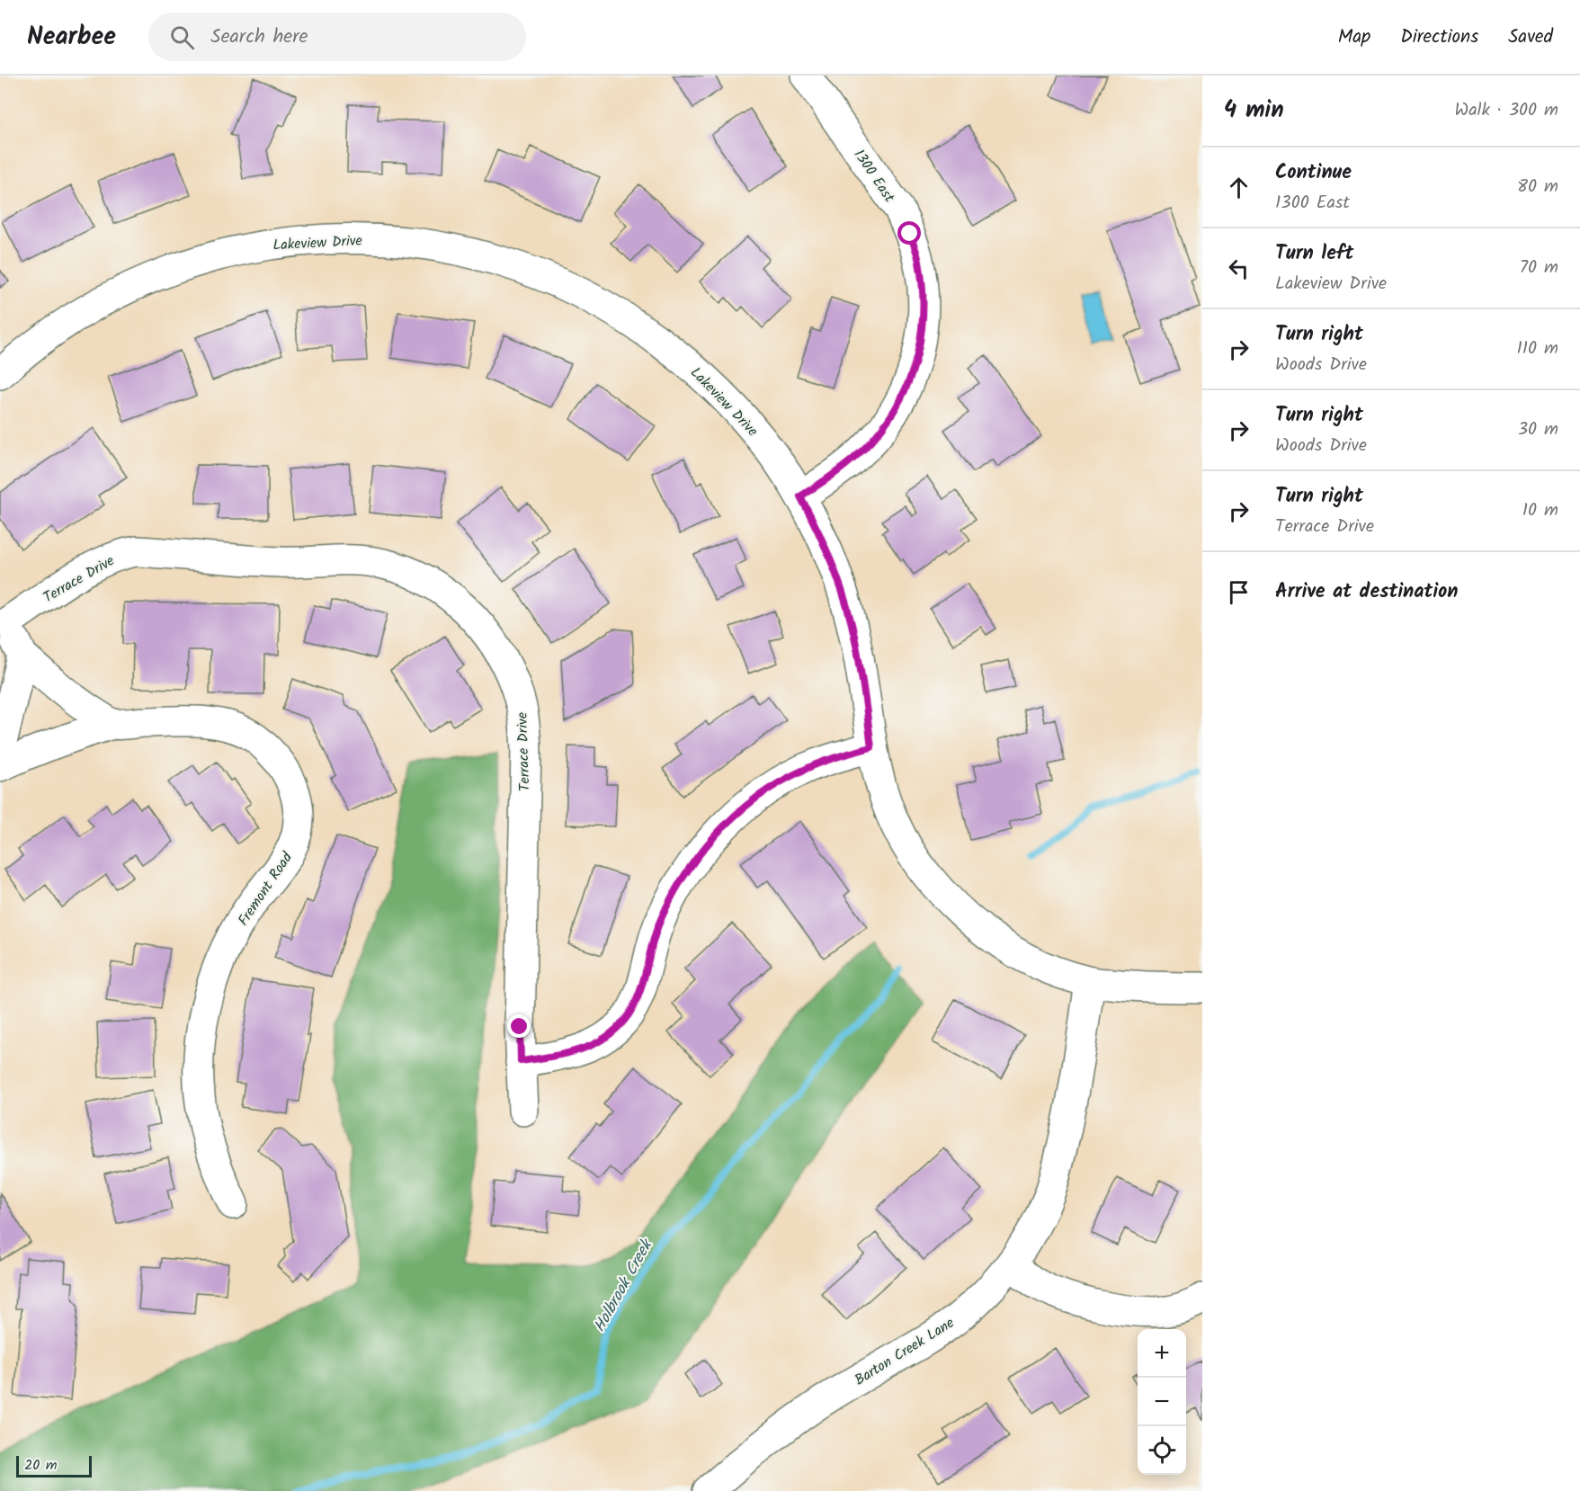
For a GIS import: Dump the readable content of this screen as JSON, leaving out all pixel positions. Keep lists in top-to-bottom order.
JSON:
{
  "streets": {
    "street": [
      "1300 East",
      "Lakeview Drive",
      "Terrace Drive",
      "Fremont Road",
      "Barton Creek Lane"
    ]
  },
  "crossings": [
    ["1300 East", "Lakeview Drive"],
    ["Lakeview Drive", "Barton Creek Lane"]
  ],
  "water": ["Holbrook Creek"],
  "scale_bar": "20 m",
  "page": {
    "header": "Nearbee",
    "search": "Search here",
    "nav": ["Map", "Directions", "Saved"],
    "heading": ["4 min", "Walk · 300 m"],
    "list": [
      ["Continue", "1300 East", "80 m"],
      ["Turn left", "Lakeview Drive", "70 m"],
      ["Turn right", "Woods Drive", "110 m"],
      ["Turn right", "Woods Drive", "30 m"],
      ["Turn right", "Terrace Drive", "10 m"],
      "Arrive at destination"
    ],
    "map_buttons": ["+", "−"],
    "scale": "20 m"
  }
}
